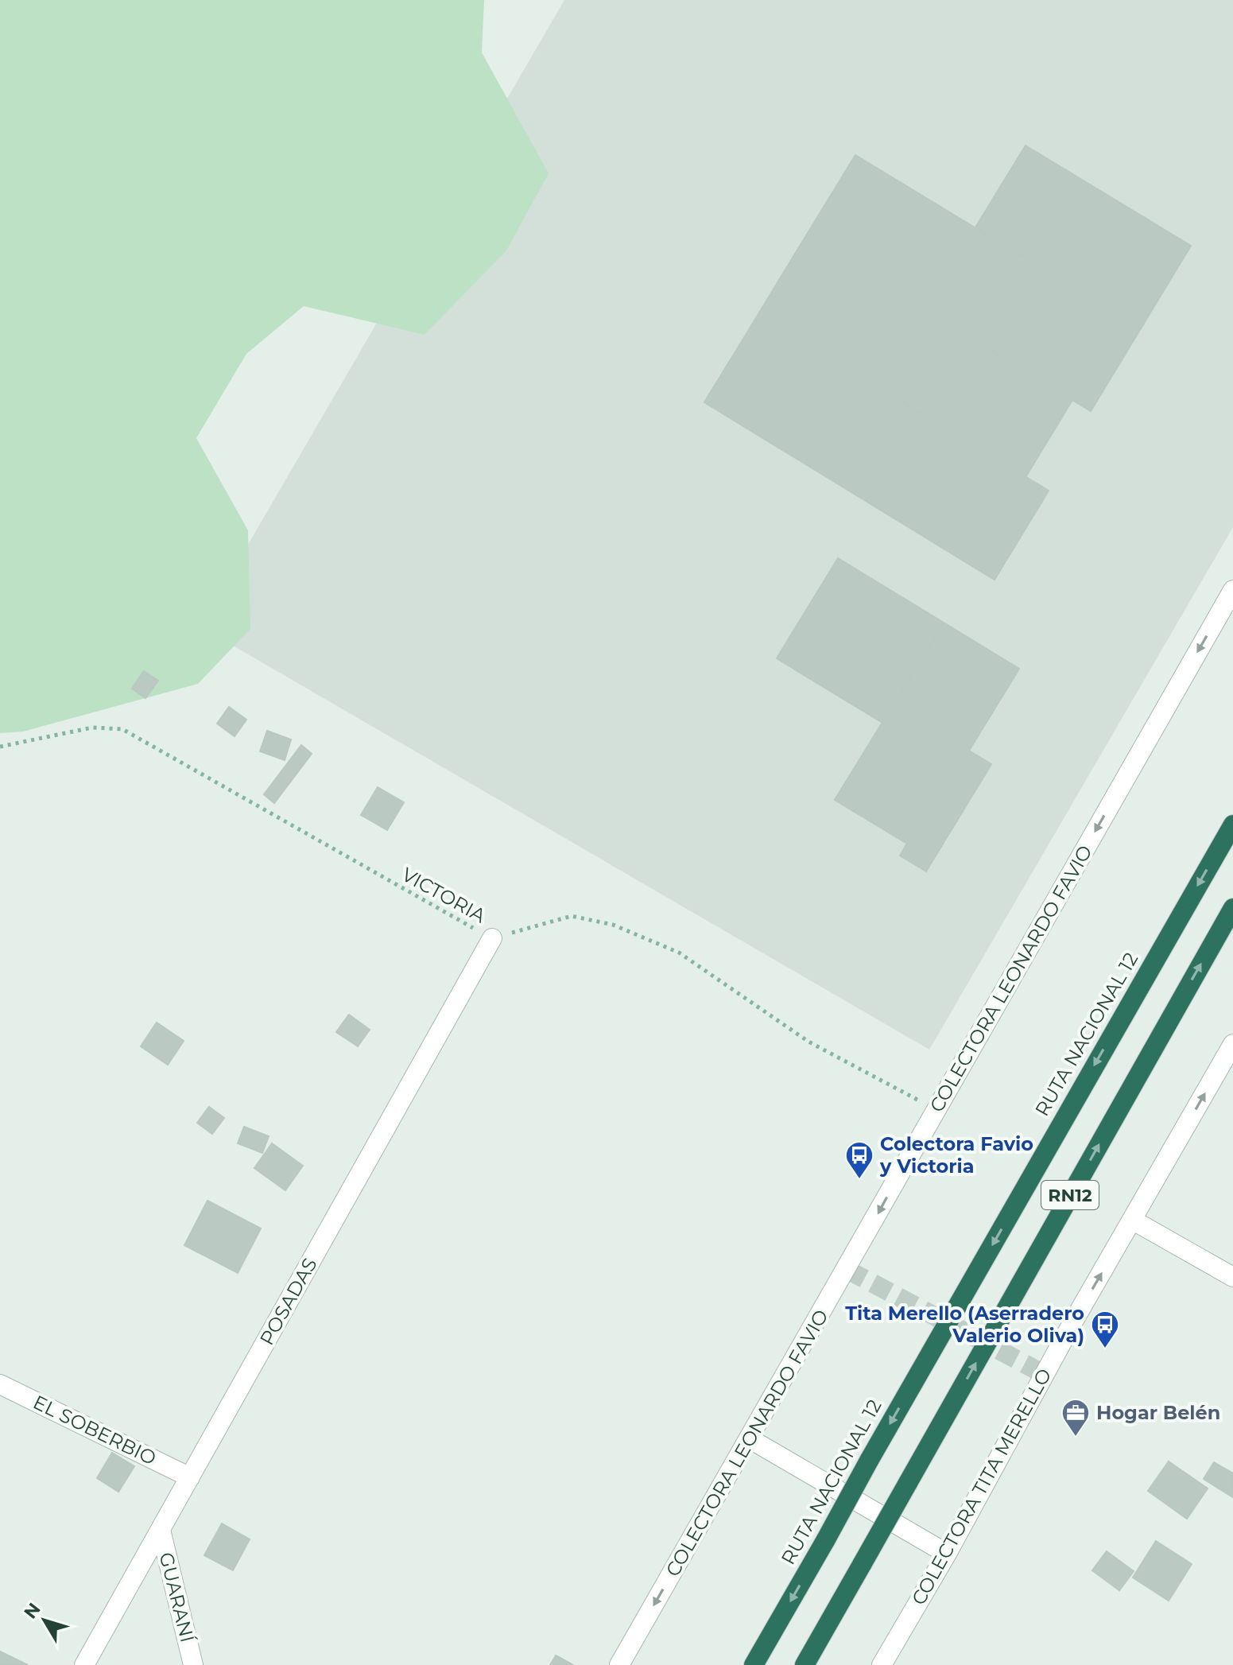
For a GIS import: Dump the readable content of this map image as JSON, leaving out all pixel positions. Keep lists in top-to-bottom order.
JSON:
{
  "streets": {
    "highway": ["RUTA NACIONAL 12", "RN12"],
    "street": [
      "COLECTORA LEONARDO FAVIO",
      "POSADAS",
      "EL SOBERBIO",
      "COLECTORA TITA MERELLO",
      "GUARANÍ"
    ],
    "path": ["VICTORIA"]
  },
  "crossings": [
    ["VICTORIA", "COLECTORA LEONARDO FAVIO"],
    ["VICTORIA", "POSADAS"],
    ["POSADAS", "EL SOBERBIO"],
    ["POSADAS", "GUARANÍ"]
  ],
  "one_way": ["COLECTORA LEONARDO FAVIO", "COLECTORA TITA MERELLO"],
  "places": {
    "bus stop": ["Colectora Favio y Victoria", "Tita Merello (Aserradero Valerio Oliva)"],
    "office": ["Hogar Belén"]
  },
  "north": "top left"
}
